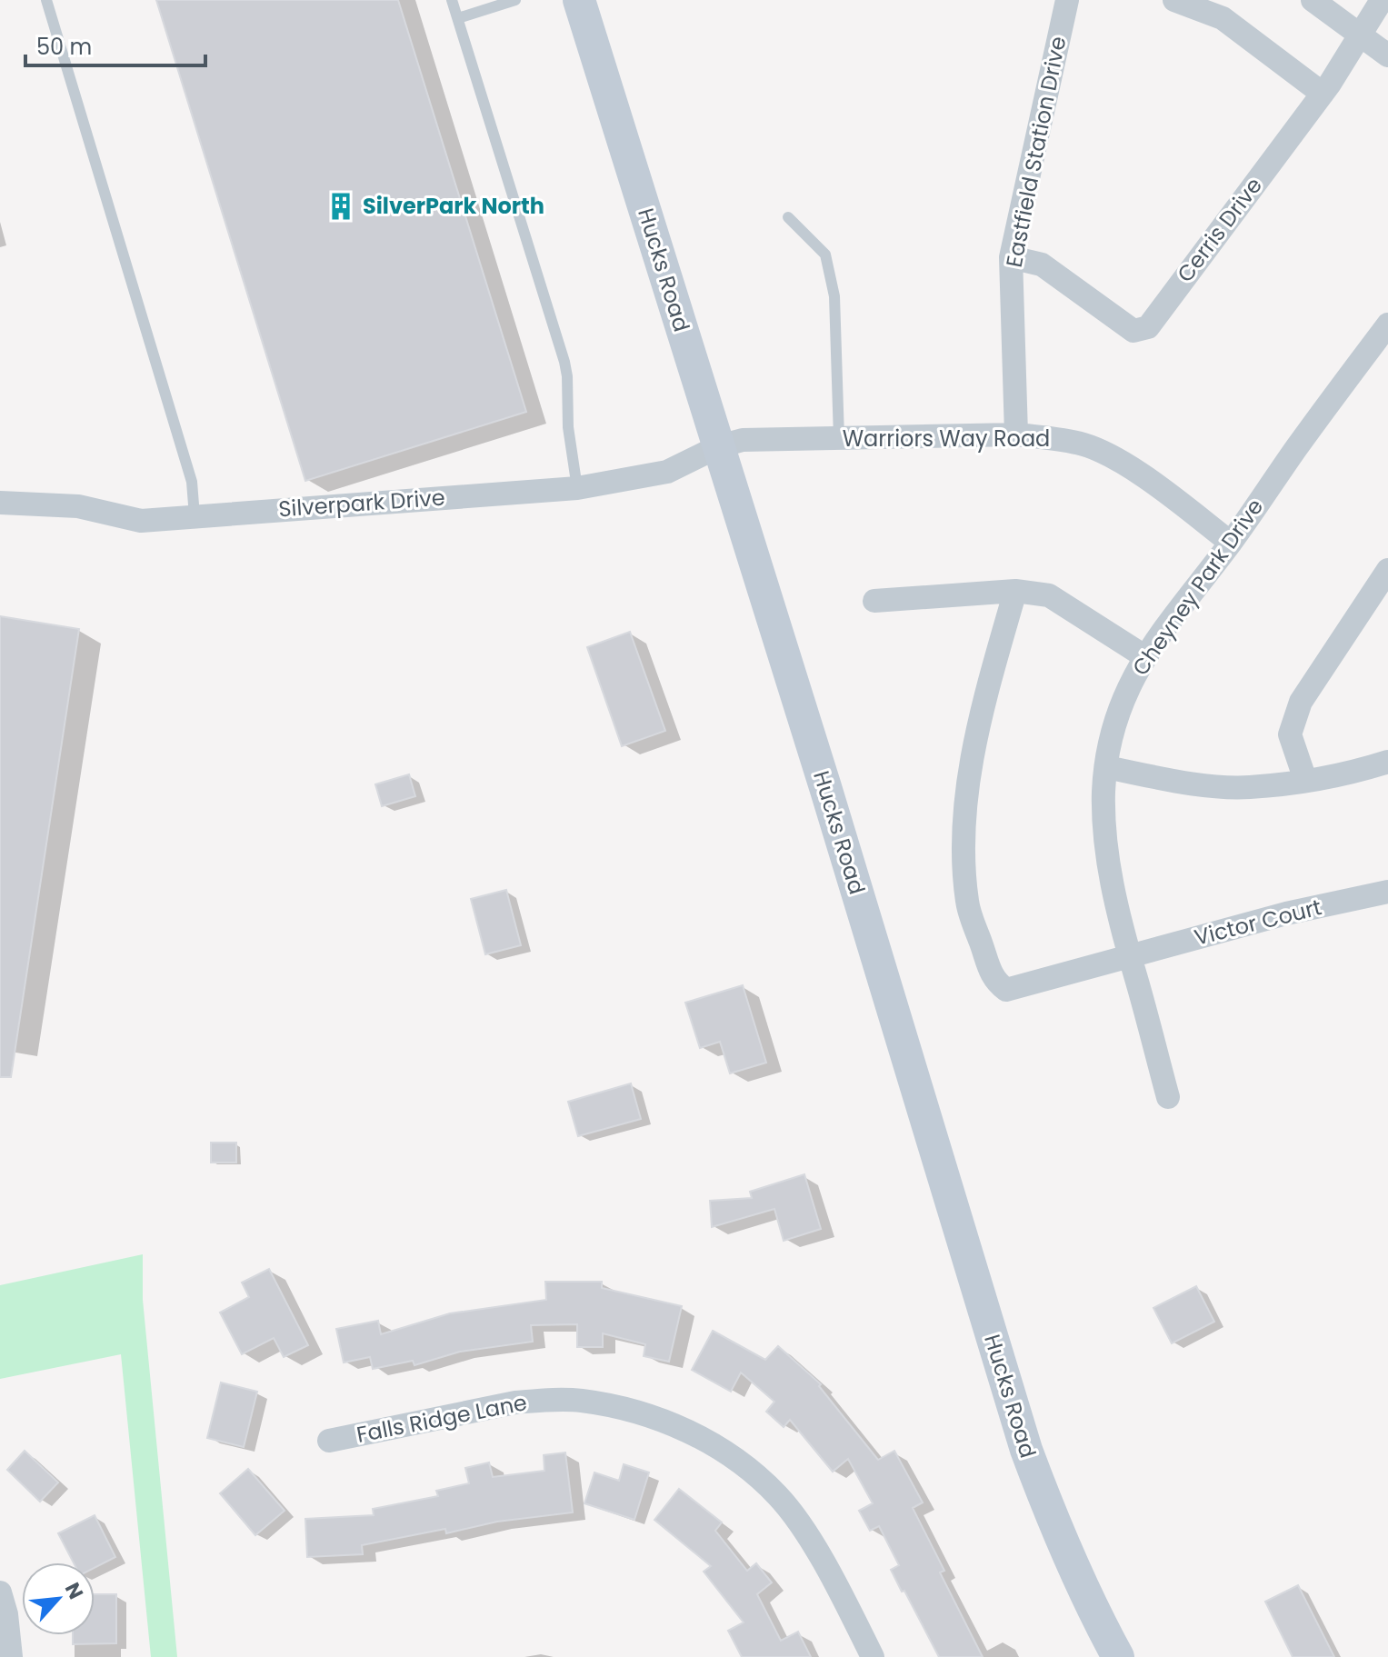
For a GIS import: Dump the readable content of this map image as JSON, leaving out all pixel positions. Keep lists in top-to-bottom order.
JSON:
{
  "streets": {
    "main road": ["Hucks Road"],
    "street": [
      "Eastfield Station Drive",
      "Cerris Drive",
      "Warriors Way Road",
      "Silverpark Drive",
      "Cheyney Park Drive",
      "Victor Court",
      "Falls Ridge Lane"
    ]
  },
  "crossings": [
    ["Eastfield Station Drive", "Cerris Drive"],
    ["Eastfield Station Drive", "Warriors Way Road"],
    ["Hucks Road", "Warriors Way Road"],
    ["Hucks Road", "Silverpark Drive"],
    ["Warriors Way Road", "Silverpark Drive"],
    ["Warriors Way Road", "Cheyney Park Drive"],
    ["Cheyney Park Drive", "Victor Court"]
  ],
  "places": {
    "building": ["SilverPark North"]
  },
  "scale_bar": "50 m",
  "north": "top right"
}
